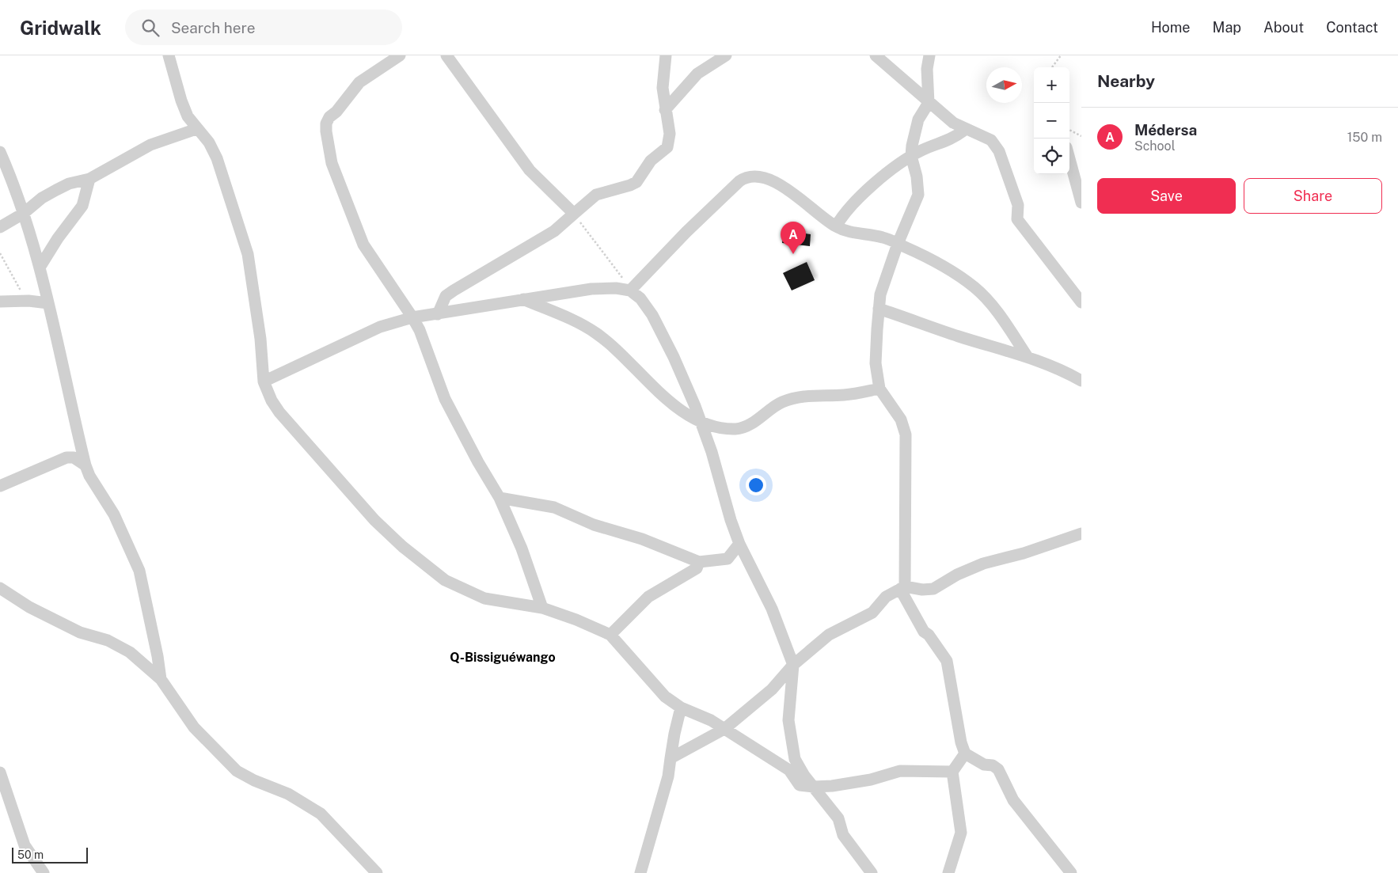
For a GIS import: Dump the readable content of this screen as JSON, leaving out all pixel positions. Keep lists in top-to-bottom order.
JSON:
{
  "districts": ["Q-Bissiguéwango"],
  "scale_bar": "50 m",
  "north": "right",
  "page": {
    "header": "Gridwalk",
    "search": "Search here",
    "nav": [
      "Home",
      "Map",
      "About",
      "Contact"
    ],
    "heading": "Nearby",
    "map_buttons": ["+", "−"],
    "list": [
      {
        "mark": "A",
        "name": "Médersa",
        "note": "School",
        "value": "150 m"
      }
    ],
    "buttons": ["Save", "Share"],
    "pins": "A",
    "scale": "50 m"
  }
}
